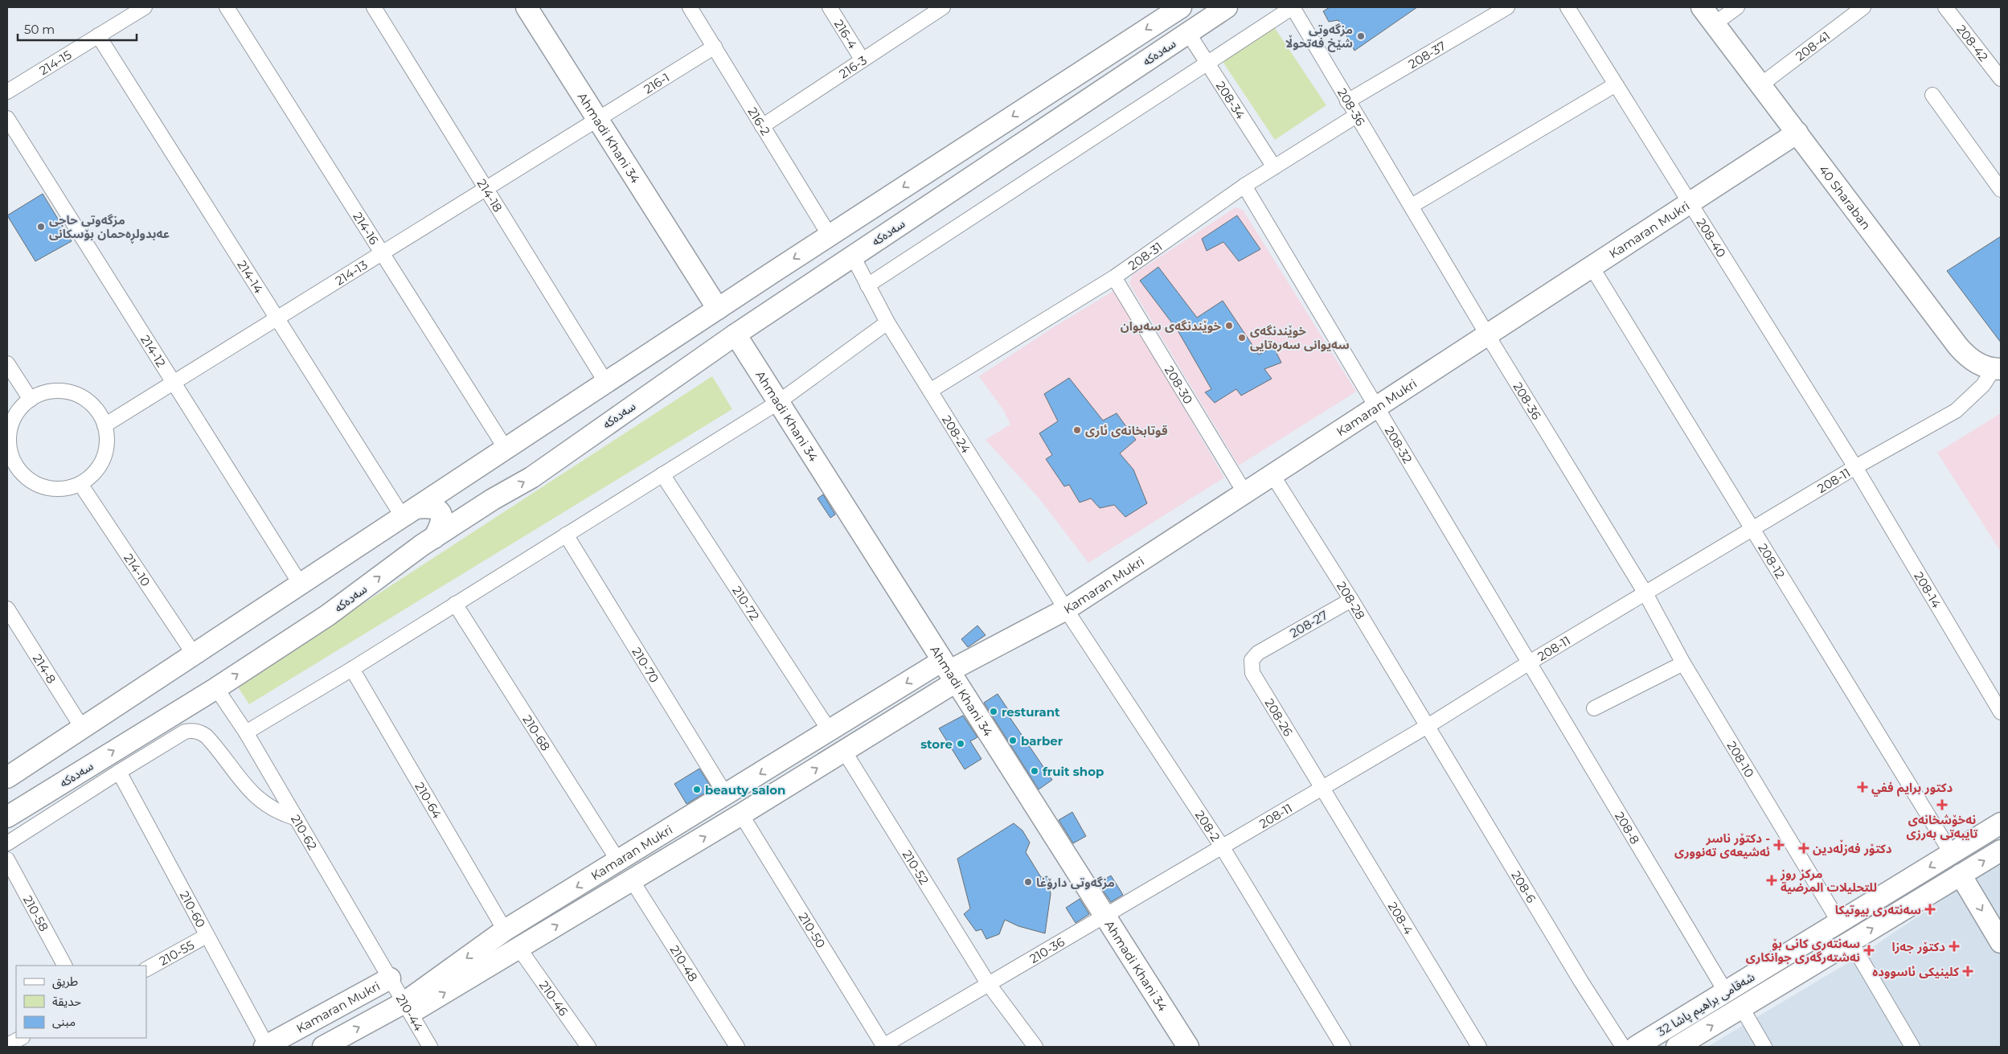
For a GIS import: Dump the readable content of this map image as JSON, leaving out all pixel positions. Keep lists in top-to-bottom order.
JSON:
{
  "streets": {
    "street": [
      "216-4",
      "208-42",
      "208-41",
      "سەدەکە",
      "208-37",
      "214-15",
      "216-3",
      "216-1",
      "208-34",
      "208-36",
      "216-2",
      "Ahmadi Khani 34",
      "214-18",
      "40 Sharaban",
      "214-16",
      "Kamaran Mukri",
      "208-40",
      "208-31",
      "214-13",
      "214-14",
      "214-12",
      "208-30",
      "208-24",
      "208-32",
      "208-11",
      "208-12",
      "214-10",
      "208-14",
      "208-28",
      "210-72",
      "208-27",
      "210-70",
      "214-8",
      "208-26",
      "210-68",
      "208-10",
      "210-64",
      "208-2",
      "208-8",
      "210-62",
      "210-52",
      "208-6",
      "210-60",
      "210-58",
      "208-4",
      "210-50",
      "210-36",
      "210-55",
      "210-48",
      "210-46",
      "شەقامی براهیم پاشا 32",
      "210-44"
    ]
  },
  "crossings": [
    ["216-4", "216-3"],
    ["208-41", "40 Sharaban"],
    ["سەدەکە", "208-34"],
    ["سەدەکە", "Ahmadi Khani 34"],
    ["سەدەکە", "208-24"],
    ["سەدەکە", "210-62"],
    ["208-37", "208-36"],
    ["214-15", "214-14"],
    ["216-3", "216-2"],
    ["216-1", "216-2"],
    ["216-1", "Ahmadi Khani 34"],
    ["216-1", "214-13"],
    ["208-34", "208-31"],
    ["208-36", "Kamaran Mukri"],
    ["208-36", "208-31"],
    ["208-36", "208-11"],
    ["208-36", "208-10"],
    ["Ahmadi Khani 34", "Kamaran Mukri"],
    ["Ahmadi Khani 34", "214-13"],
    ["Ahmadi Khani 34", "208-11"],
    ["Ahmadi Khani 34", "210-36"],
    ["214-18", "214-13"],
    ["40 Sharaban", "Kamaran Mukri"],
    ["40 Sharaban", "208-11"],
    ["214-16", "214-13"],
    ["Kamaran Mukri", "208-40"],
    ["Kamaran Mukri", "208-30"],
    ["Kamaran Mukri", "208-24"],
    ["Kamaran Mukri", "208-32"],
    ["Kamaran Mukri", "208-12"],
    ["Kamaran Mukri", "208-28"],
    ["Kamaran Mukri", "210-72"],
    ["Kamaran Mukri", "210-70"],
    ["Kamaran Mukri", "210-68"],
    ["Kamaran Mukri", "210-64"],
    ["Kamaran Mukri", "208-2"],
    ["Kamaran Mukri", "210-62"],
    ["Kamaran Mukri", "210-52"],
    ["Kamaran Mukri", "210-60"],
    ["Kamaran Mukri", "210-50"],
    ["Kamaran Mukri", "210-48"],
    ["Kamaran Mukri", "210-46"],
    ["Kamaran Mukri", "210-44"],
    ["208-40", "208-11"],
    ["208-40", "208-14"],
    ["208-31", "208-30"],
    ["208-31", "208-24"],
    ["208-31", "208-32"],
    ["214-13", "214-14"],
    ["214-13", "214-12"],
    ["214-13", "214-10"],
    ["208-24", "208-2"],
    ["208-32", "208-11"],
    ["208-32", "208-8"],
    ["208-11", "208-12"],
    ["208-11", "208-14"],
    ["208-11", "208-28"],
    ["208-11", "208-26"],
    ["208-11", "208-10"],
    ["208-11", "208-2"],
    ["208-11", "208-8"],
    ["208-11", "208-6"],
    ["208-11", "208-4"],
    ["208-11", "210-36"],
    ["208-12", "شەقامی براهیم پاشا 32"],
    ["208-28", "208-27"],
    ["208-28", "208-6"],
    ["208-27", "208-26"],
    ["208-26", "208-4"],
    ["208-10", "شەقامی براهیم پاشا 32"],
    ["208-8", "شەقامی براهیم پاشا 32"],
    ["210-62", "210-44"],
    ["210-52", "210-36"],
    ["210-60", "210-55"],
    ["210-50", "210-36"]
  ],
  "places": {
    "other": [
      "مزگەوتی شێخ فەتحوڵا",
      "مزگەوتی حاجی عەبدولڕەحمان بۆسکانی",
      "خوێندنگەی سەیوان",
      "خوێندنگەی سەیوانی سەرەتایی",
      "قوتابخانەی ئاری",
      "resturant",
      "barber",
      "store",
      "fruit shop",
      "beauty salon",
      "مزگەوتی دارۆغا"
    ],
    "health": [
      "دكتور برايم ففي",
      "نەخۆشخانەی تایبەتی بەرزی",
      "دکتۆر ناسر - ئەشیعەی تەنووری",
      "دکتۆر فەزڵەدین",
      "مركز روز للتحليلات المرضية",
      "سەنتەری بیوتیکا",
      "دکتۆر جەزا",
      "سەنتەری کانی بۆ نەشتەرگەری جوانکاری",
      "کلینیکی ئاسوودە"
    ]
  },
  "legend": ["طريق", "حديقة", "مبنى"],
  "scale_bar": "50 m"
}
